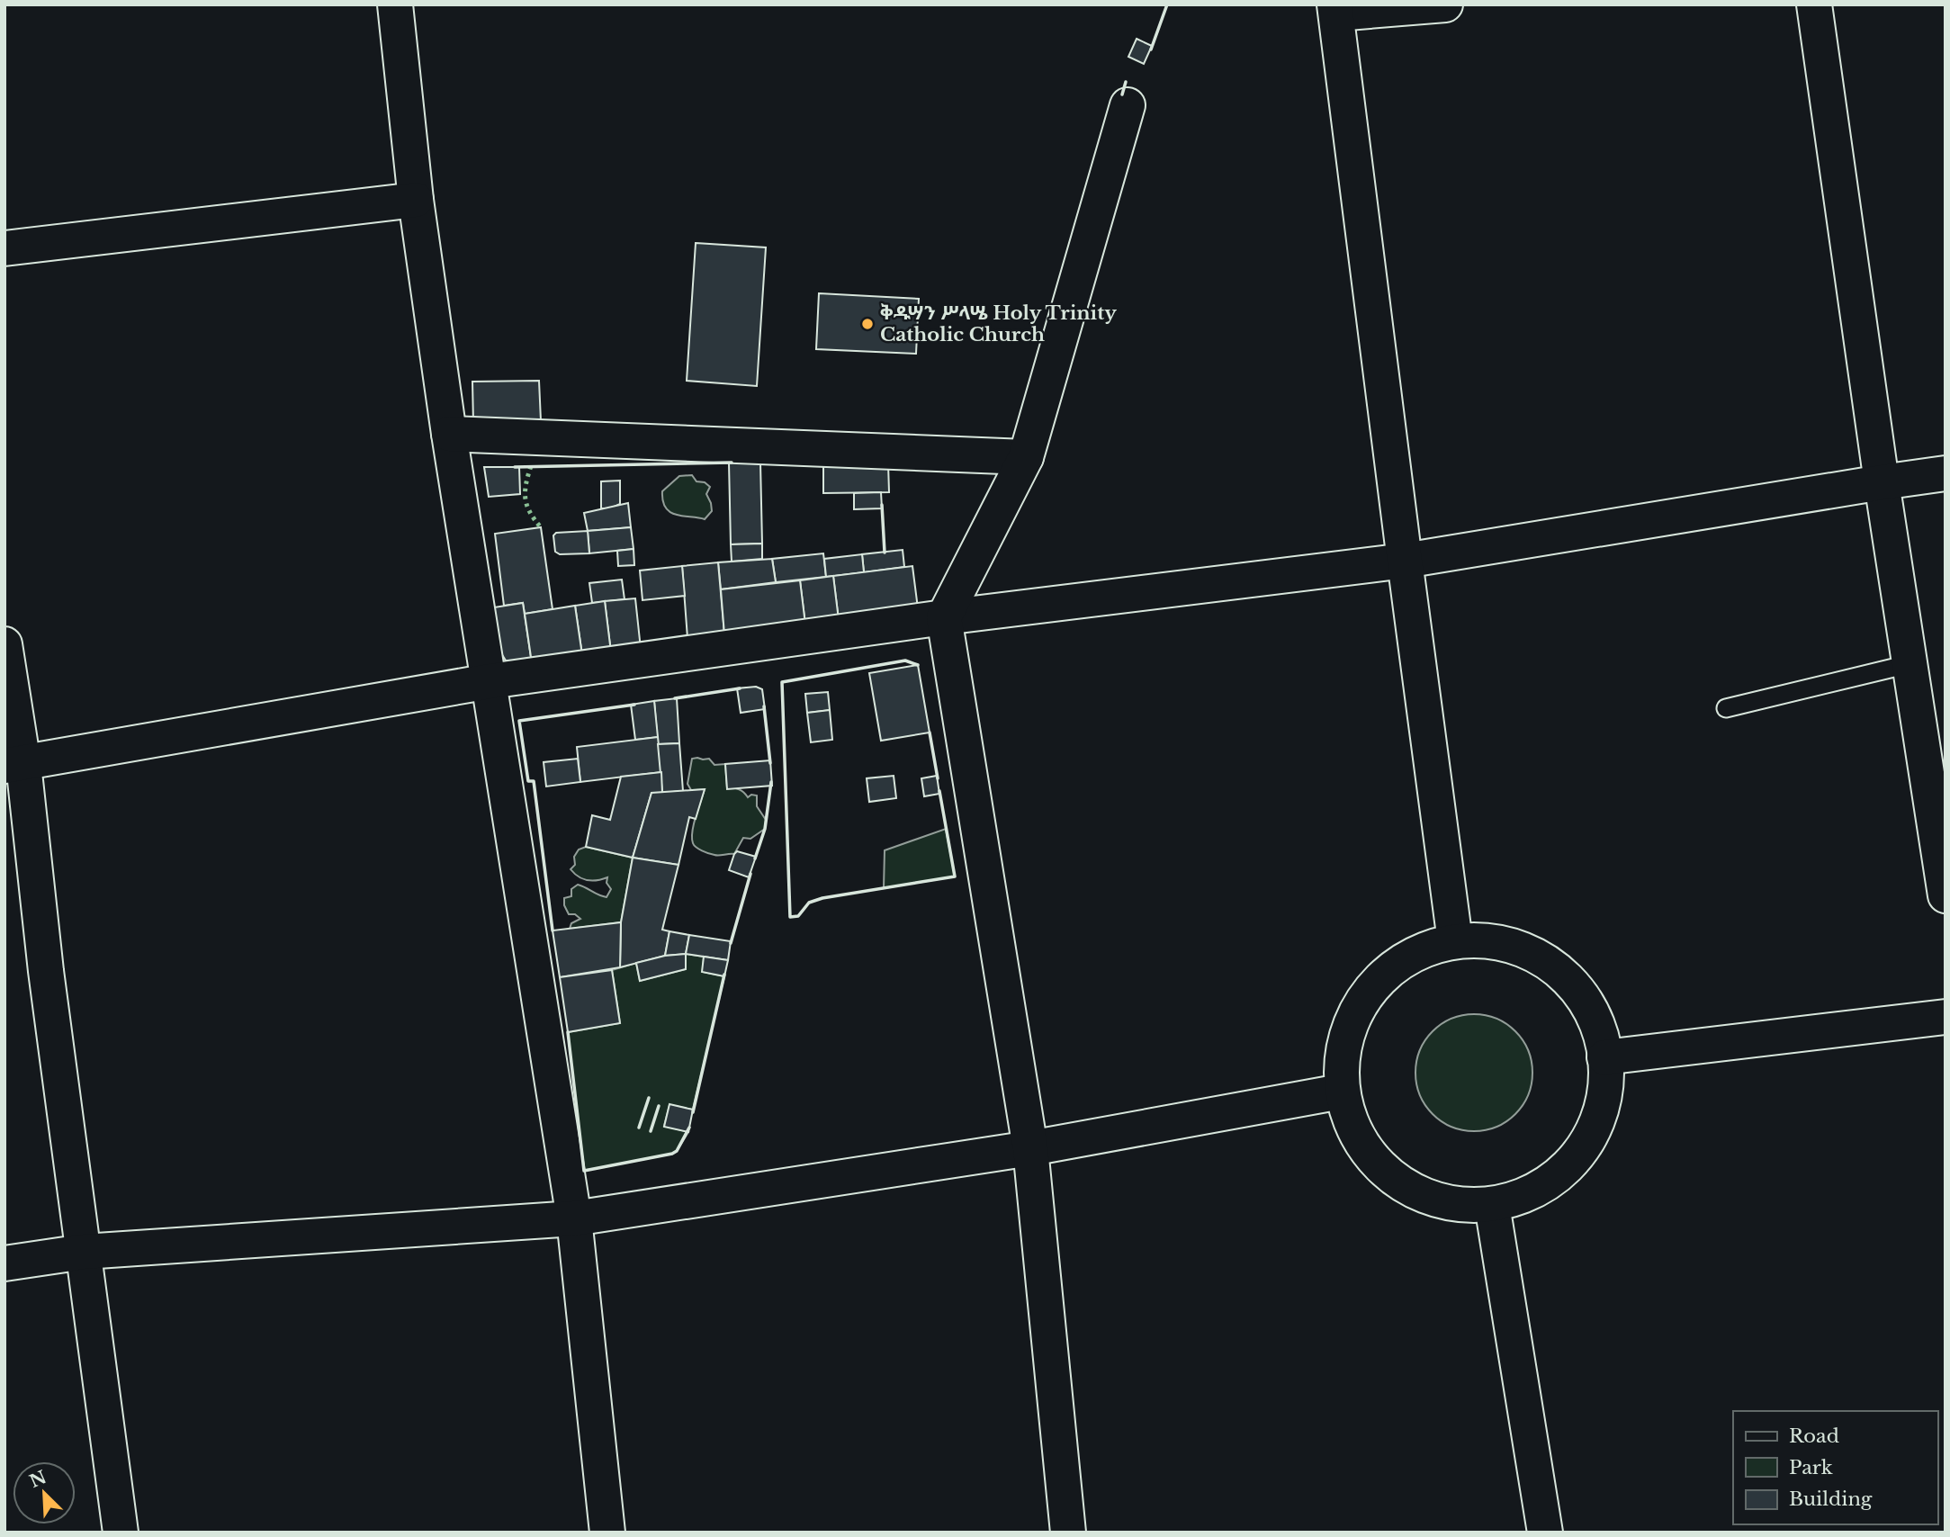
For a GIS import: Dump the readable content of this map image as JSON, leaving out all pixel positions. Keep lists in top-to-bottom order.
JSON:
{
  "places": ["ቅዱሣን ሥላሤ Holy Trinity Catholic Church"],
  "legend": ["Road", "Park", "Building"],
  "north": "top left"
}
